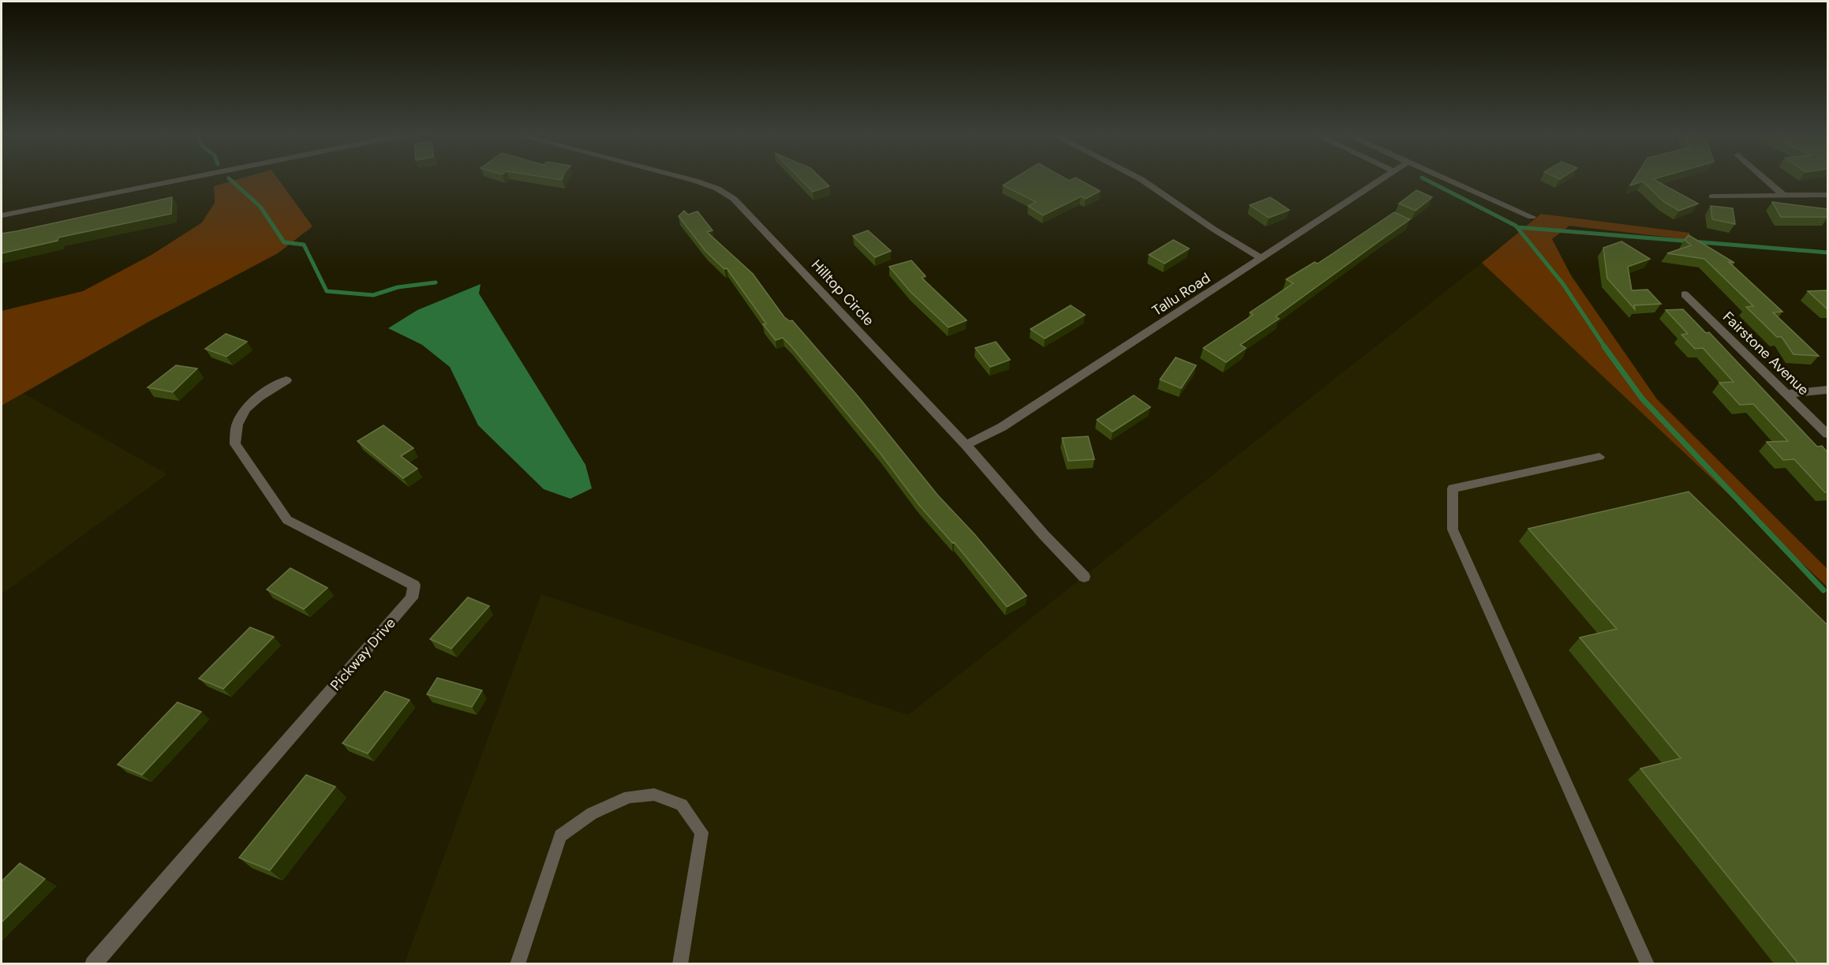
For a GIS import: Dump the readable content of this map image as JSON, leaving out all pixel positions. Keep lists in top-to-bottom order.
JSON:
{
  "streets": {
    "street": [
      "Hilltop Circle",
      "Tallu Road",
      "Fairstone Avenue",
      "Pickway Drive"
    ]
  },
  "crossings": [
    ["Hilltop Circle", "Tallu Road"]
  ]
}
